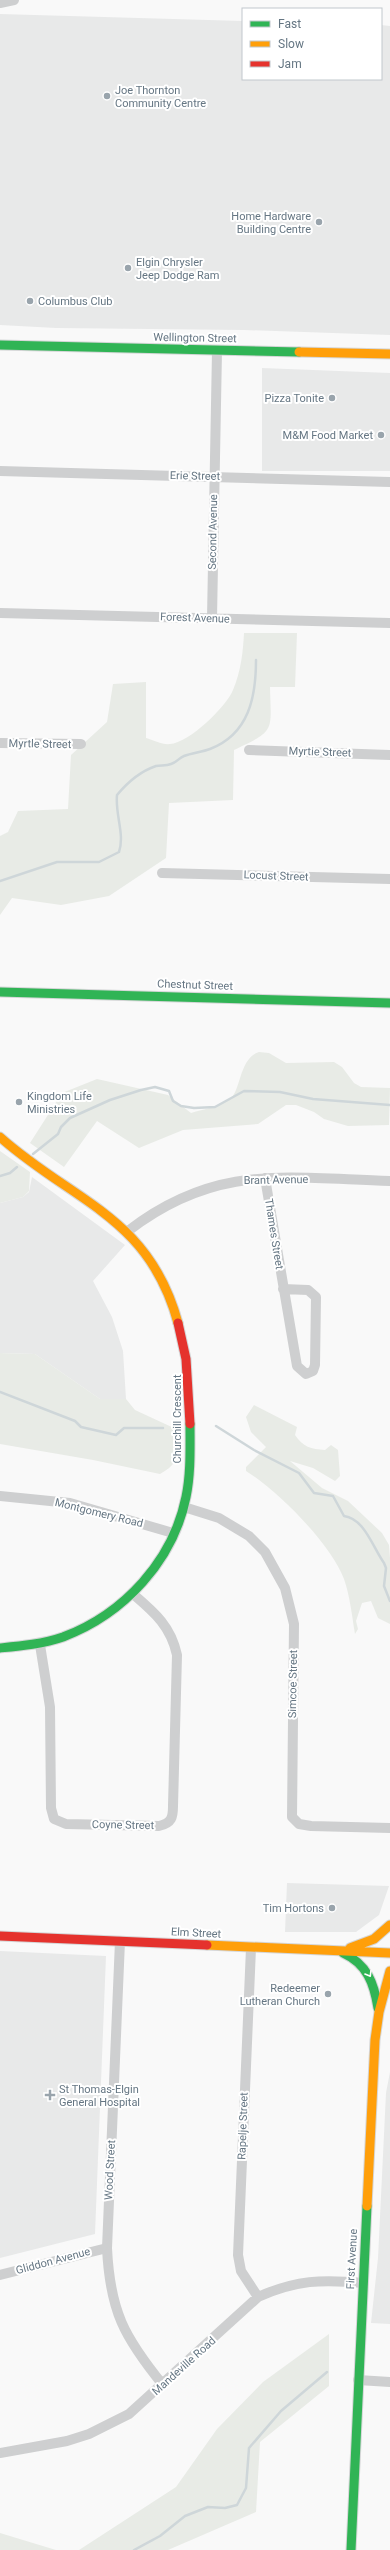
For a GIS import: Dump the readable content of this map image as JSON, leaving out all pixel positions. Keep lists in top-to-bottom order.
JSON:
{
  "streets": {
    "street": [
      "Wellington Street",
      "Erie Street",
      "Second Avenue",
      "Forest Avenue",
      "Myrtle Street",
      "Myrtie Street",
      "Locust Street",
      "Chestnut Street",
      "Brant Avenue",
      "Thames Street",
      "Churchill Crescent",
      "Montgomery Road",
      "Simcoe Street",
      "Coyne Street",
      "Elm Street",
      "Rapelje Street",
      "Wood Street",
      "First Avenue",
      "Gliddon Avenue",
      "Mandeville Road"
    ]
  },
  "crossings": [
    ["Wellington Street", "Second Avenue"],
    ["Erie Street", "Second Avenue"],
    ["Second Avenue", "Forest Avenue"],
    ["Brant Avenue", "Thames Street"],
    ["Brant Avenue", "Churchill Crescent"],
    ["Churchill Crescent", "Montgomery Road"],
    ["Churchill Crescent", "Simcoe Street"],
    ["Churchill Crescent", "Coyne Street"],
    ["Elm Street", "Rapelje Street"],
    ["Elm Street", "Wood Street"],
    ["Rapelje Street", "Mandeville Road"],
    ["Wood Street", "Gliddon Avenue"],
    ["Wood Street", "Mandeville Road"],
    ["First Avenue", "Mandeville Road"]
  ],
  "places": {
    "other": [
      "Joe Thornton Community Centre",
      "Home Hardware Building Centre",
      "Elgin Chrysler Jeep Dodge Ram",
      "Columbus Club",
      "Pizza Tonite",
      "M&M Food Market",
      "Kingdom Life Ministries",
      "Tim Hortons",
      "Redeemer Lutheran Church"
    ],
    "health": ["St Thomas-Elgin General Hospital"]
  },
  "legend": ["Fast", "Slow", "Jam"]
}
